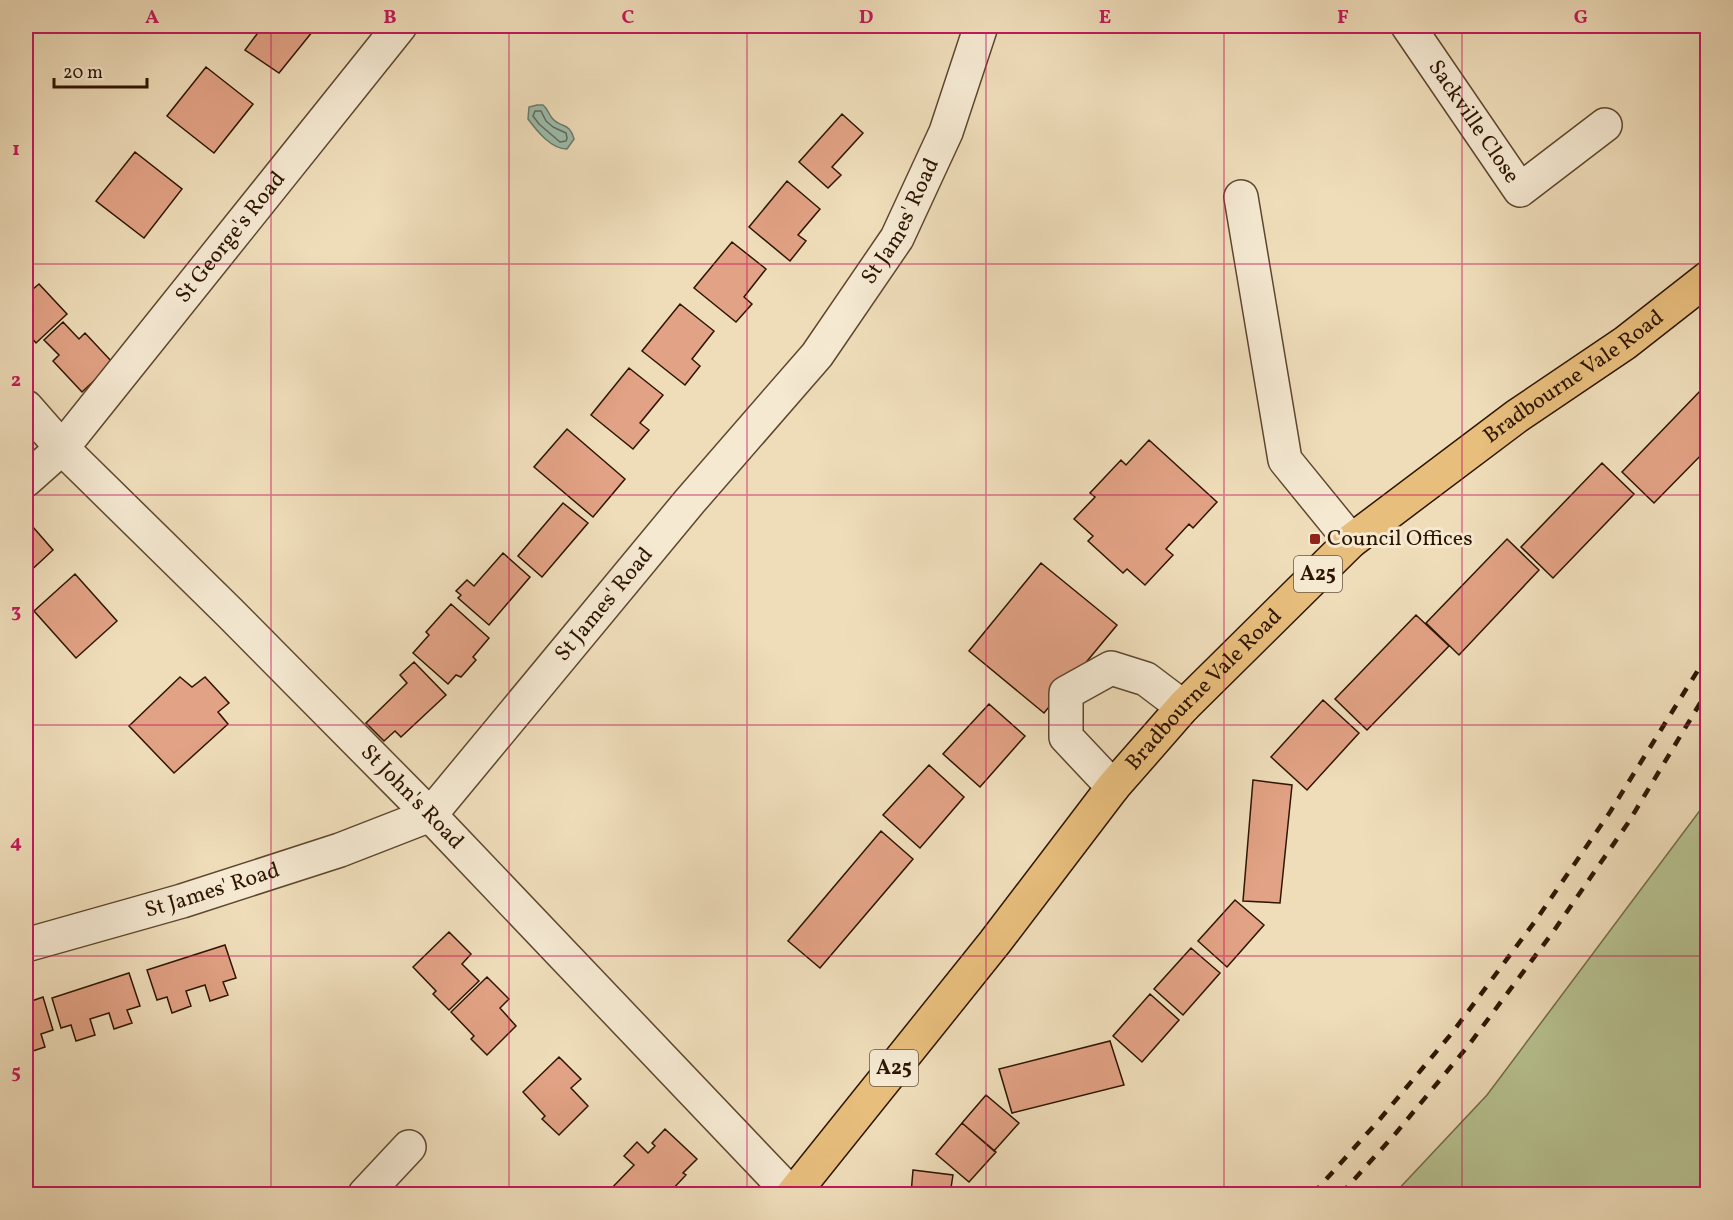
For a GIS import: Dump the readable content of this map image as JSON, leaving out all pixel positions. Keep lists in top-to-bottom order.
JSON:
{
  "streets": {
    "highway": ["Bradbourne Vale Road", "A25"],
    "street": [
      "Sackville Close",
      "St James' Road",
      "St George's Road",
      "St John's Road"
    ]
  },
  "crossings": [
    ["St James' Road", "St John's Road"],
    ["St George's Road", "St John's Road"],
    ["Bradbourne Vale Road", "St John's Road"]
  ],
  "places": {
    "transit": ["Council Offices"]
  },
  "scale_bar": "20 m",
  "grid": {
    "columns": [
      "A",
      "B",
      "C",
      "D",
      "E",
      "F",
      "G"
    ],
    "rows": [
      "1",
      "2",
      "3",
      "4",
      "5"
    ]
  }
}
